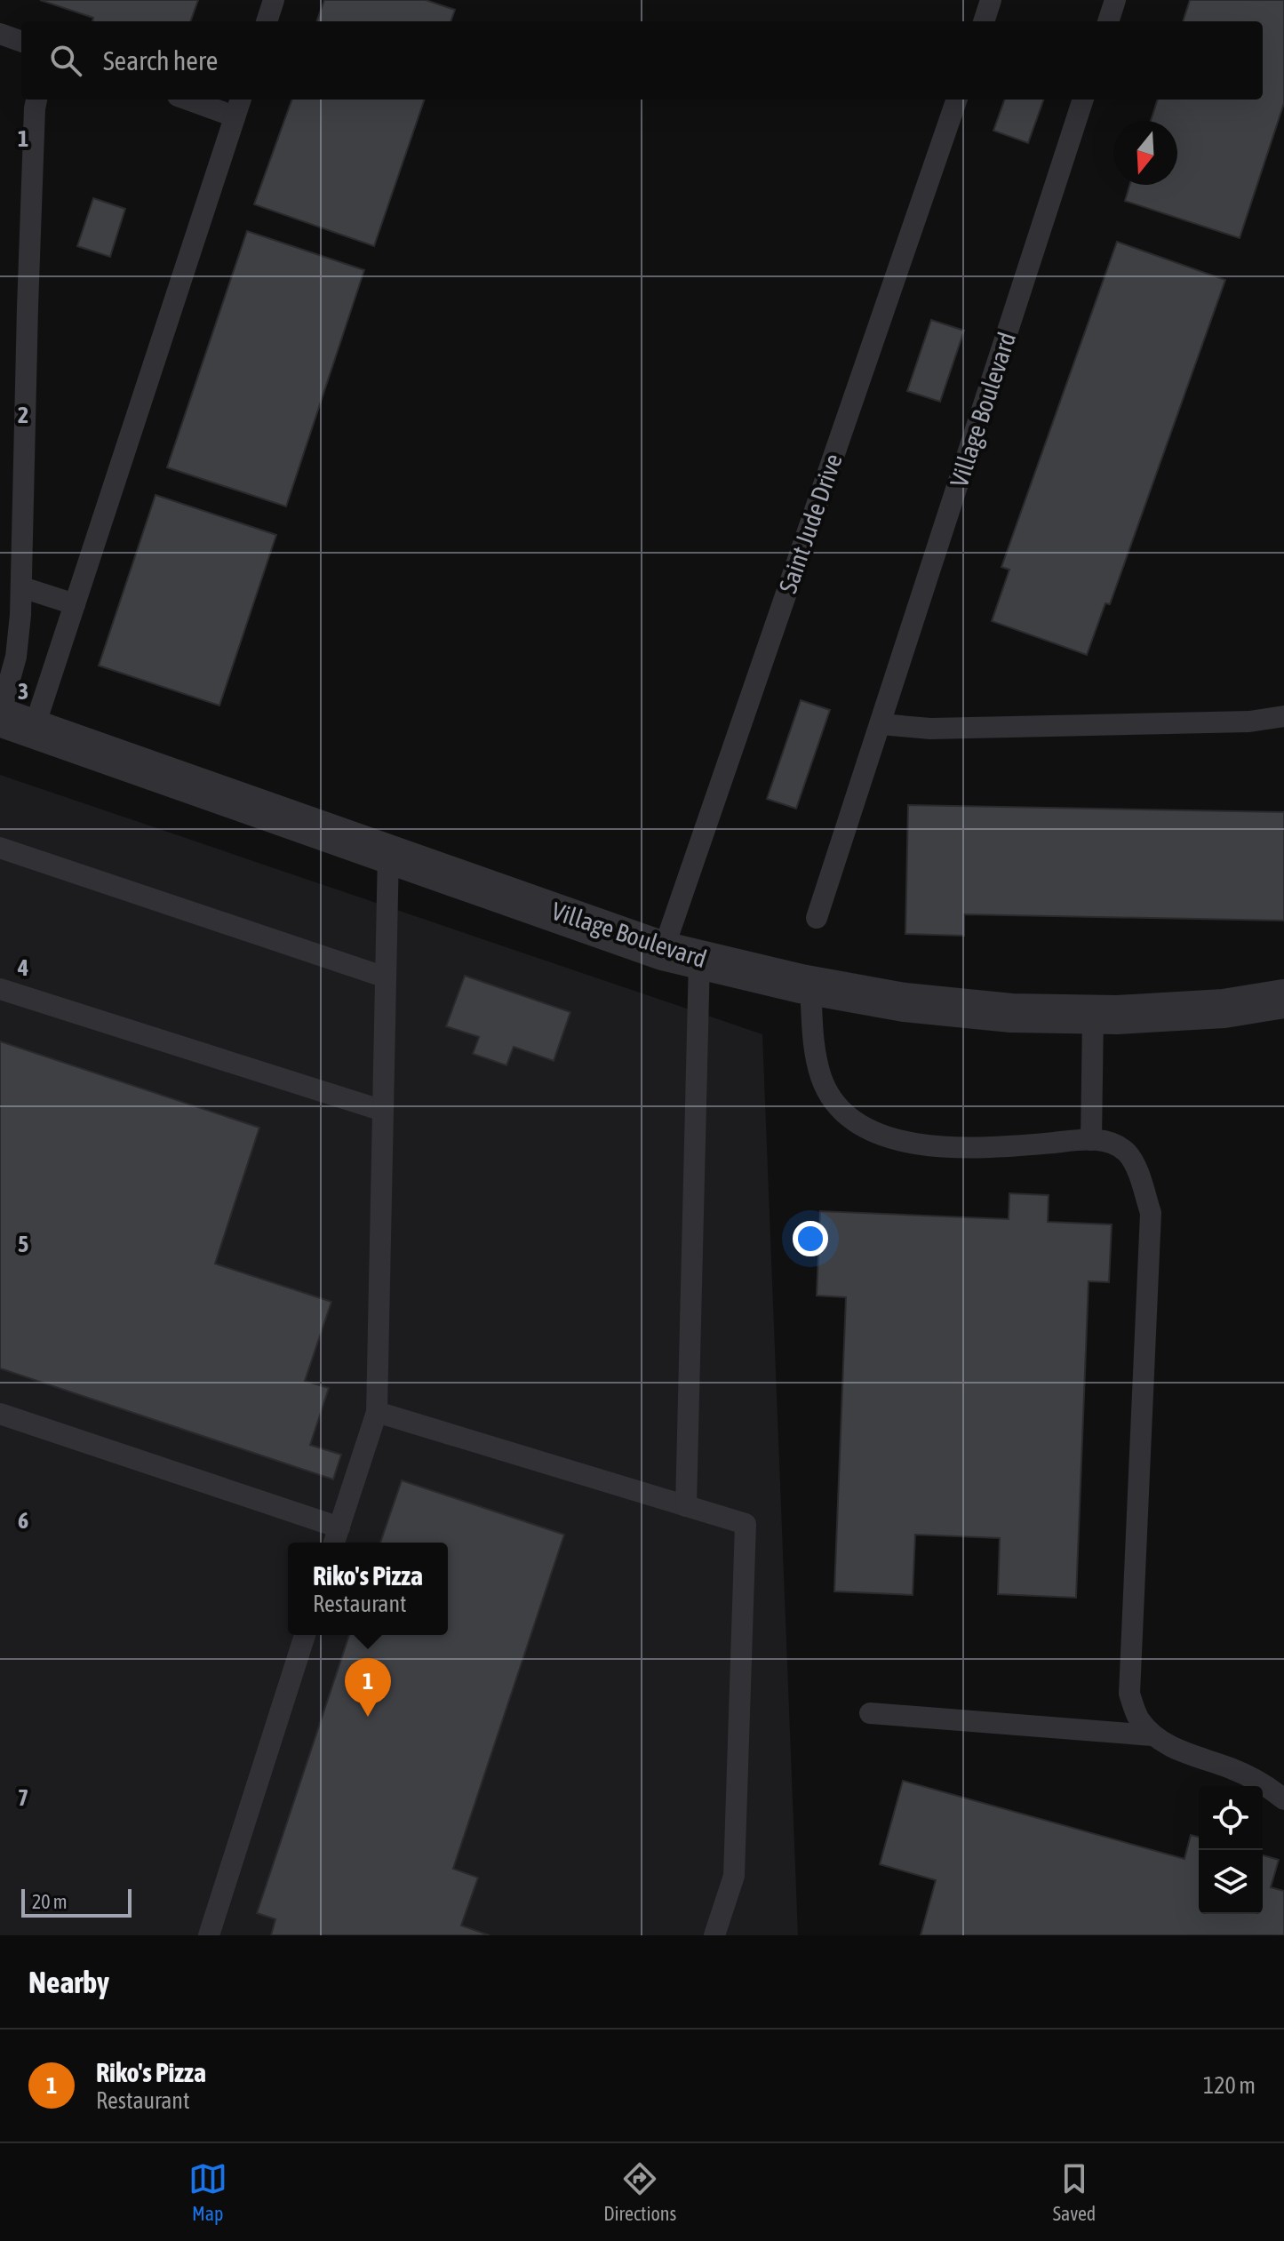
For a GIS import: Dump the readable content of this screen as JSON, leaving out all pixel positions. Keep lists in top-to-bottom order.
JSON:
{
  "streets": {
    "street": ["Village Boulevard"],
    "lane": ["Saint Jude Drive"]
  },
  "crossings": [
    ["Village Boulevard", "Saint Jude Drive"]
  ],
  "scale_bar": "20 m",
  "north": "bottom",
  "page": {
    "search": "Search here",
    "popup": ["Riko's Pizza", "Restaurant"],
    "pins": "1",
    "scale": "20 m",
    "heading": "Nearby",
    "list": [
      {
        "mark": "1",
        "name": "Riko's Pizza",
        "note": "Restaurant",
        "value": "120 m"
      }
    ],
    "nav": ["Map", "Directions", "Saved"]
  },
  "grid": {
    "rows": [
      "1",
      "2",
      "3",
      "4",
      "5",
      "6",
      "7"
    ]
  }
}
